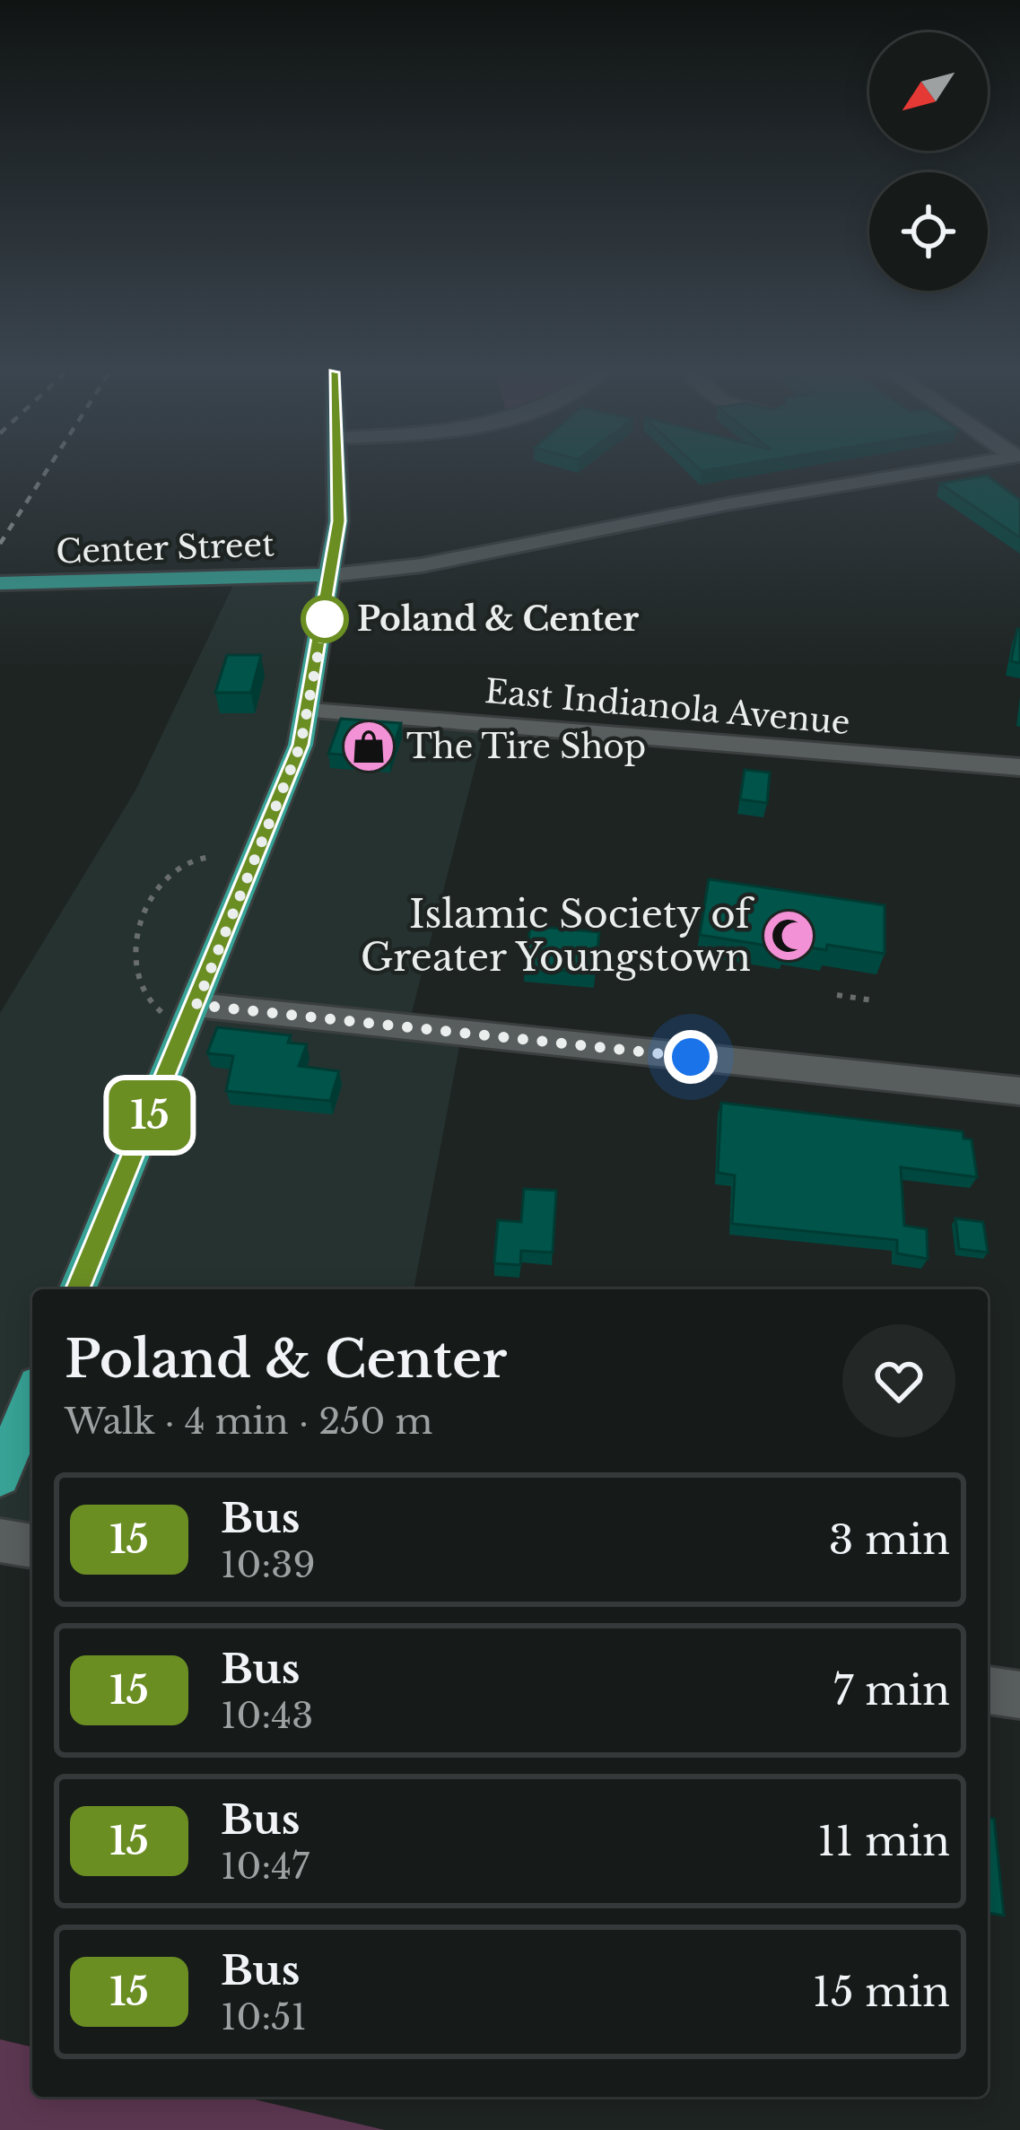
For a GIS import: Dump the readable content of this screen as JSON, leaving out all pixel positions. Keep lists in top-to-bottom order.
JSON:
{
  "streets": {
    "main road": ["Center Street"],
    "street": ["East Indianola Avenue"]
  },
  "places": {
    "other": ["Poland & Center"],
    "shop": ["The Tire Shop"],
    "mosque": ["Islamic Society of Greater Youngstown"]
  },
  "lines": ["bus line 15"],
  "north": "bottom left",
  "page": {
    "on_map": "15",
    "heading": ["Poland & Center", "Walk · 4 min · 250 m"],
    "list": [
      {
        "mark": "15",
        "name": "Bus",
        "note": "10:39",
        "value": "3 min"
      },
      {
        "mark": "15",
        "name": "Bus",
        "note": "10:43",
        "value": "7 min"
      },
      {
        "mark": "15",
        "name": "Bus",
        "note": "10:47",
        "value": "11 min"
      },
      {
        "mark": "15",
        "name": "Bus",
        "note": "10:51",
        "value": "15 min"
      }
    ]
  }
}
